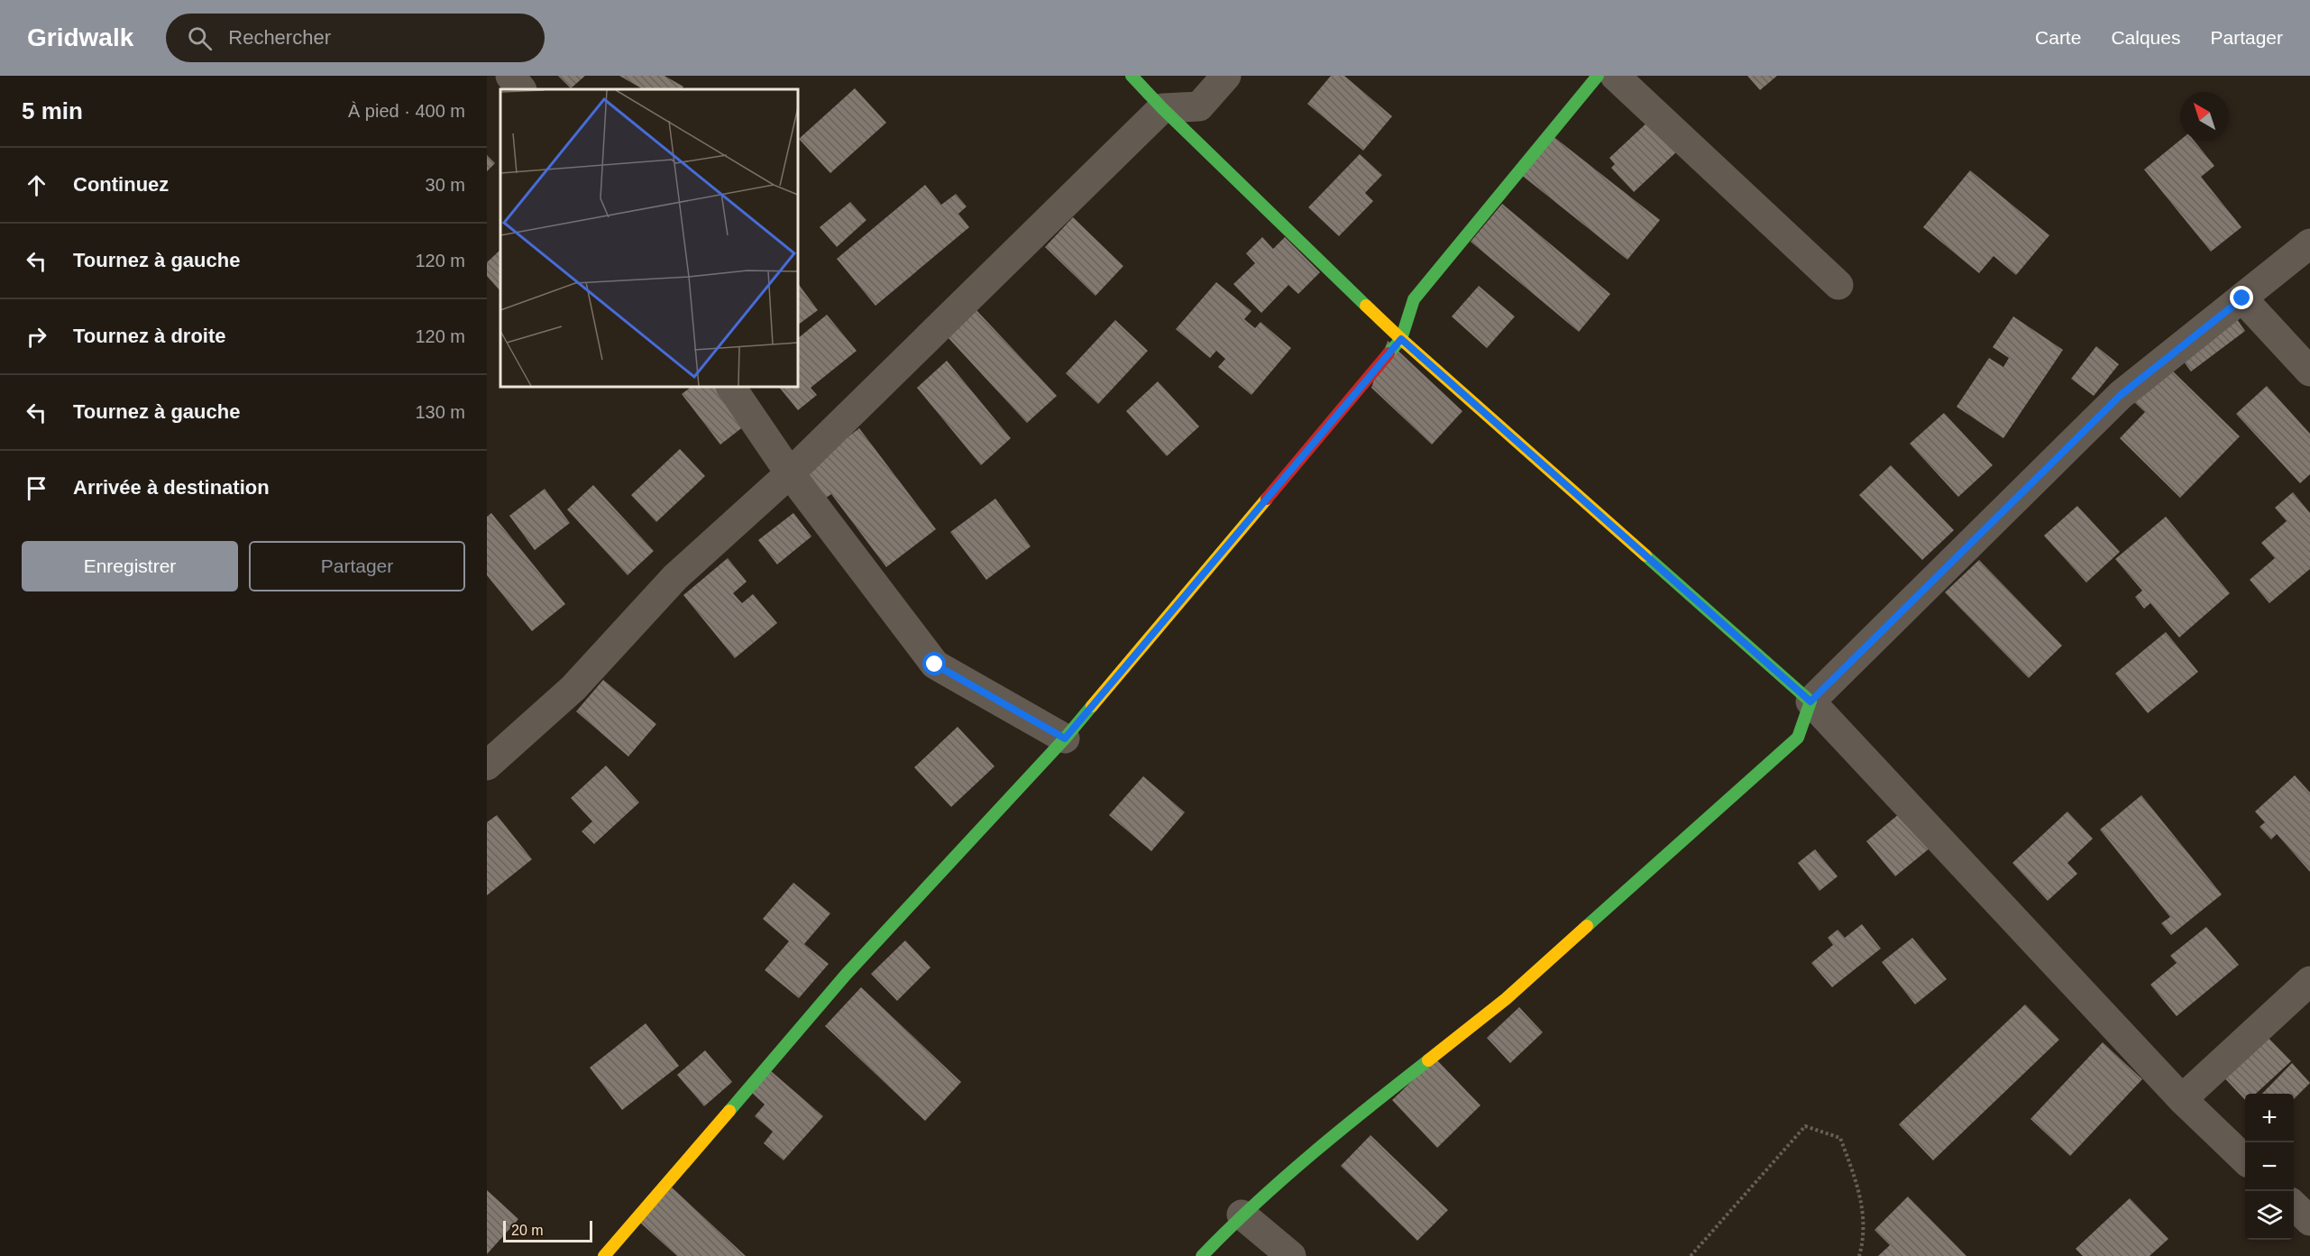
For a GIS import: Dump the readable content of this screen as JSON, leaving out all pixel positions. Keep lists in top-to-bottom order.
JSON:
{
  "scale_bar": "20 m",
  "north": "top left",
  "page": {
    "header": "Gridwalk",
    "search": "Rechercher",
    "nav": ["Carte", "Calques", "Partager"],
    "heading": ["5 min", "À pied · 400 m"],
    "list": [
      ["Continuez", "30 m"],
      ["Tournez à gauche", "120 m"],
      ["Tournez à droite", "120 m"],
      ["Tournez à gauche", "130 m"],
      "Arrivée à destination"
    ],
    "buttons": ["Enregistrer", "Partager"],
    "map_buttons": ["+", "−"],
    "scale": "20 m"
  }
}
